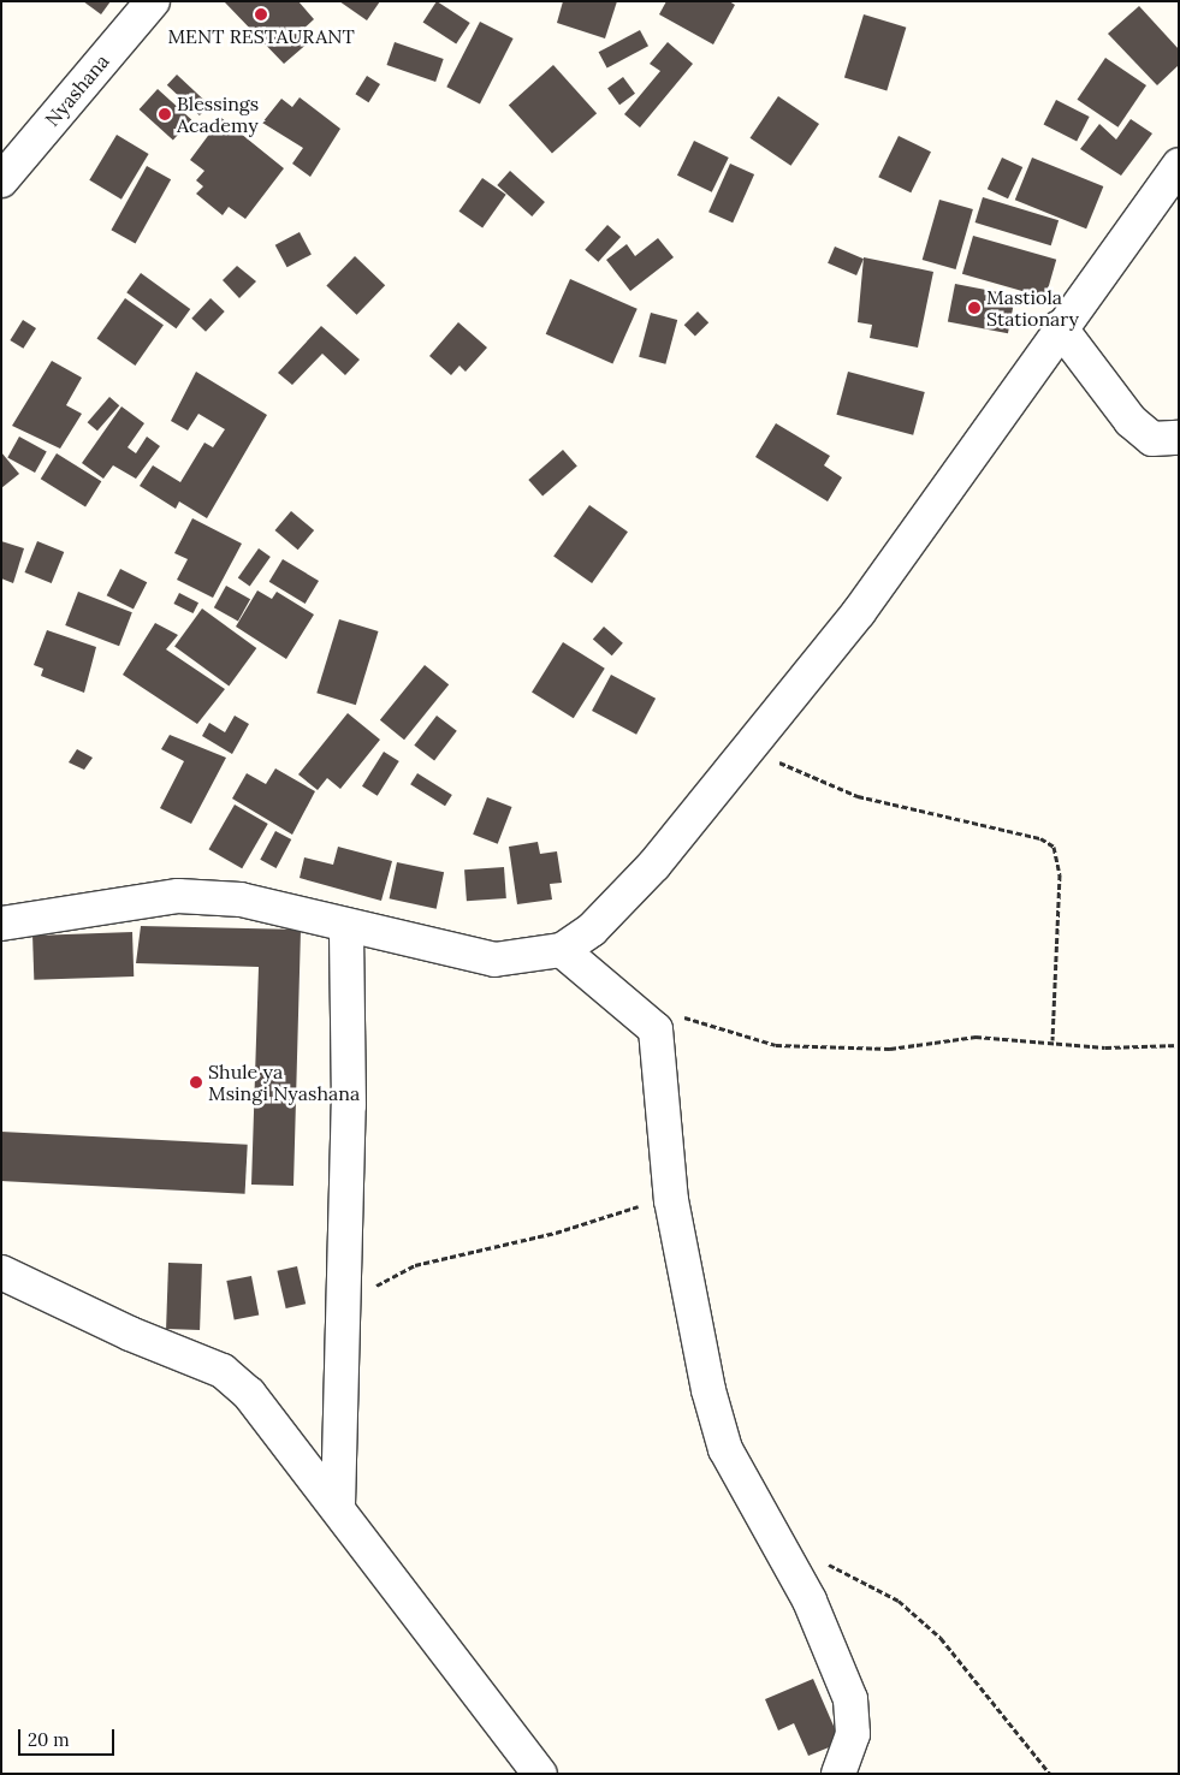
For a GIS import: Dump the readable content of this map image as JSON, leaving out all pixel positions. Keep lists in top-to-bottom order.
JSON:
{
  "streets": {
    "street": ["Nyashana"]
  },
  "places": [
    "MENT RESTAURANT",
    "Blessings Academy",
    "Mastiola Stationary",
    "Shule ya Msingi Nyashana"
  ],
  "scale_bar": "20 m"
}
